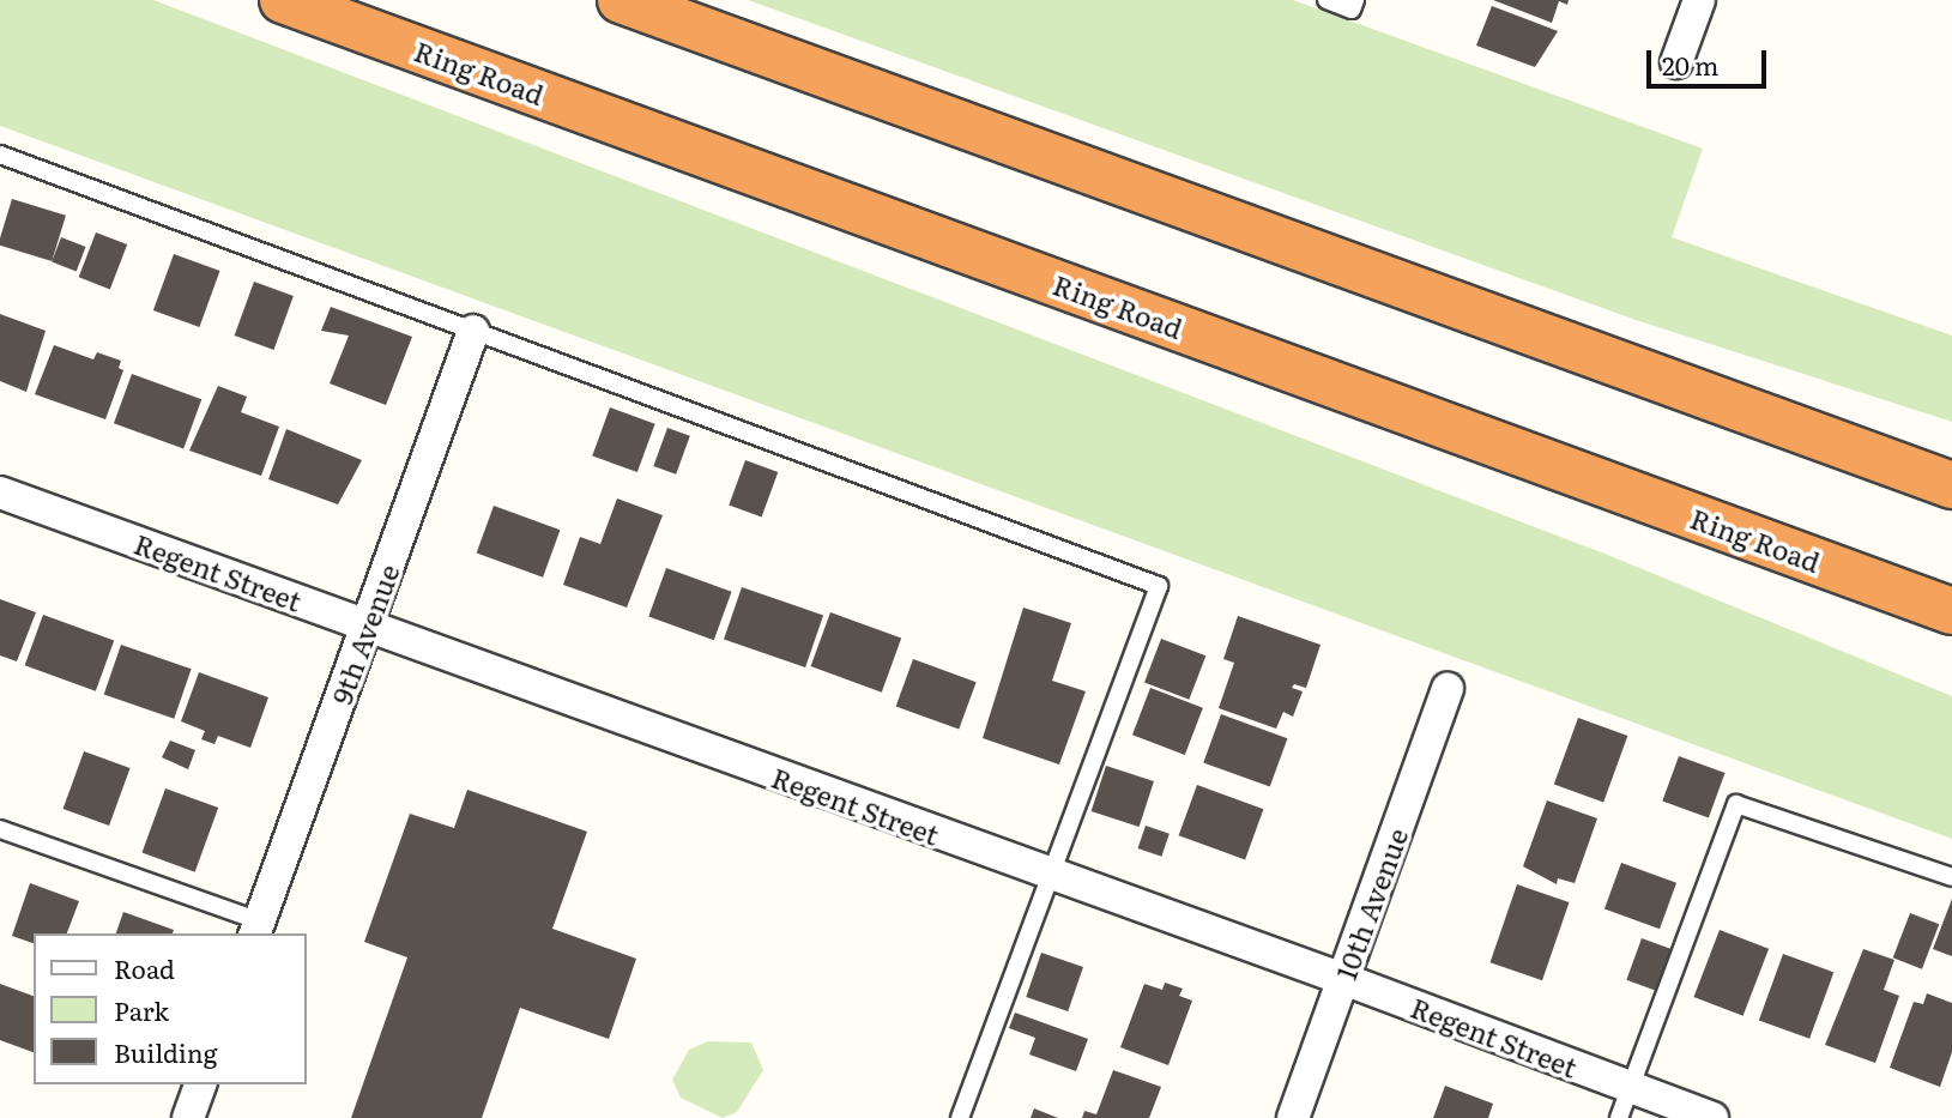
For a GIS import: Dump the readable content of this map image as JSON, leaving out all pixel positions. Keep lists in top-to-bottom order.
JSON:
{
  "streets": {
    "highway": ["Ring Road"],
    "street": ["Regent Street", "9th Avenue", "10th Avenue"]
  },
  "crossings": [
    ["Regent Street", "9th Avenue"],
    ["Regent Street", "10th Avenue"]
  ],
  "legend": ["Road", "Park", "Building"],
  "scale_bar": "20 m"
}
